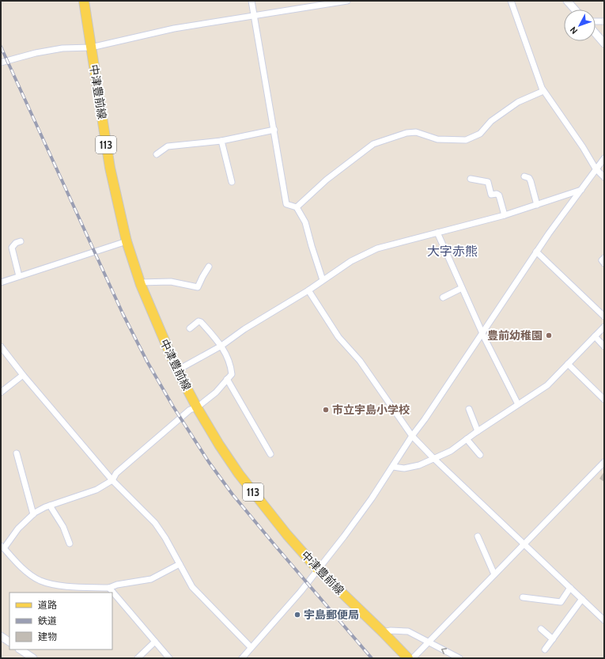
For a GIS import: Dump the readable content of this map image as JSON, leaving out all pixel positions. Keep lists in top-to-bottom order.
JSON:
{
  "streets": {
    "main road": ["中津豊前線", "113"]
  },
  "districts": ["大字赤熊"],
  "places": ["豊前幼稚園", "市立宇島小学校", "宇島郵便局"],
  "legend": ["道路", "鉄道", "建物"],
  "north": "bottom left"
}
